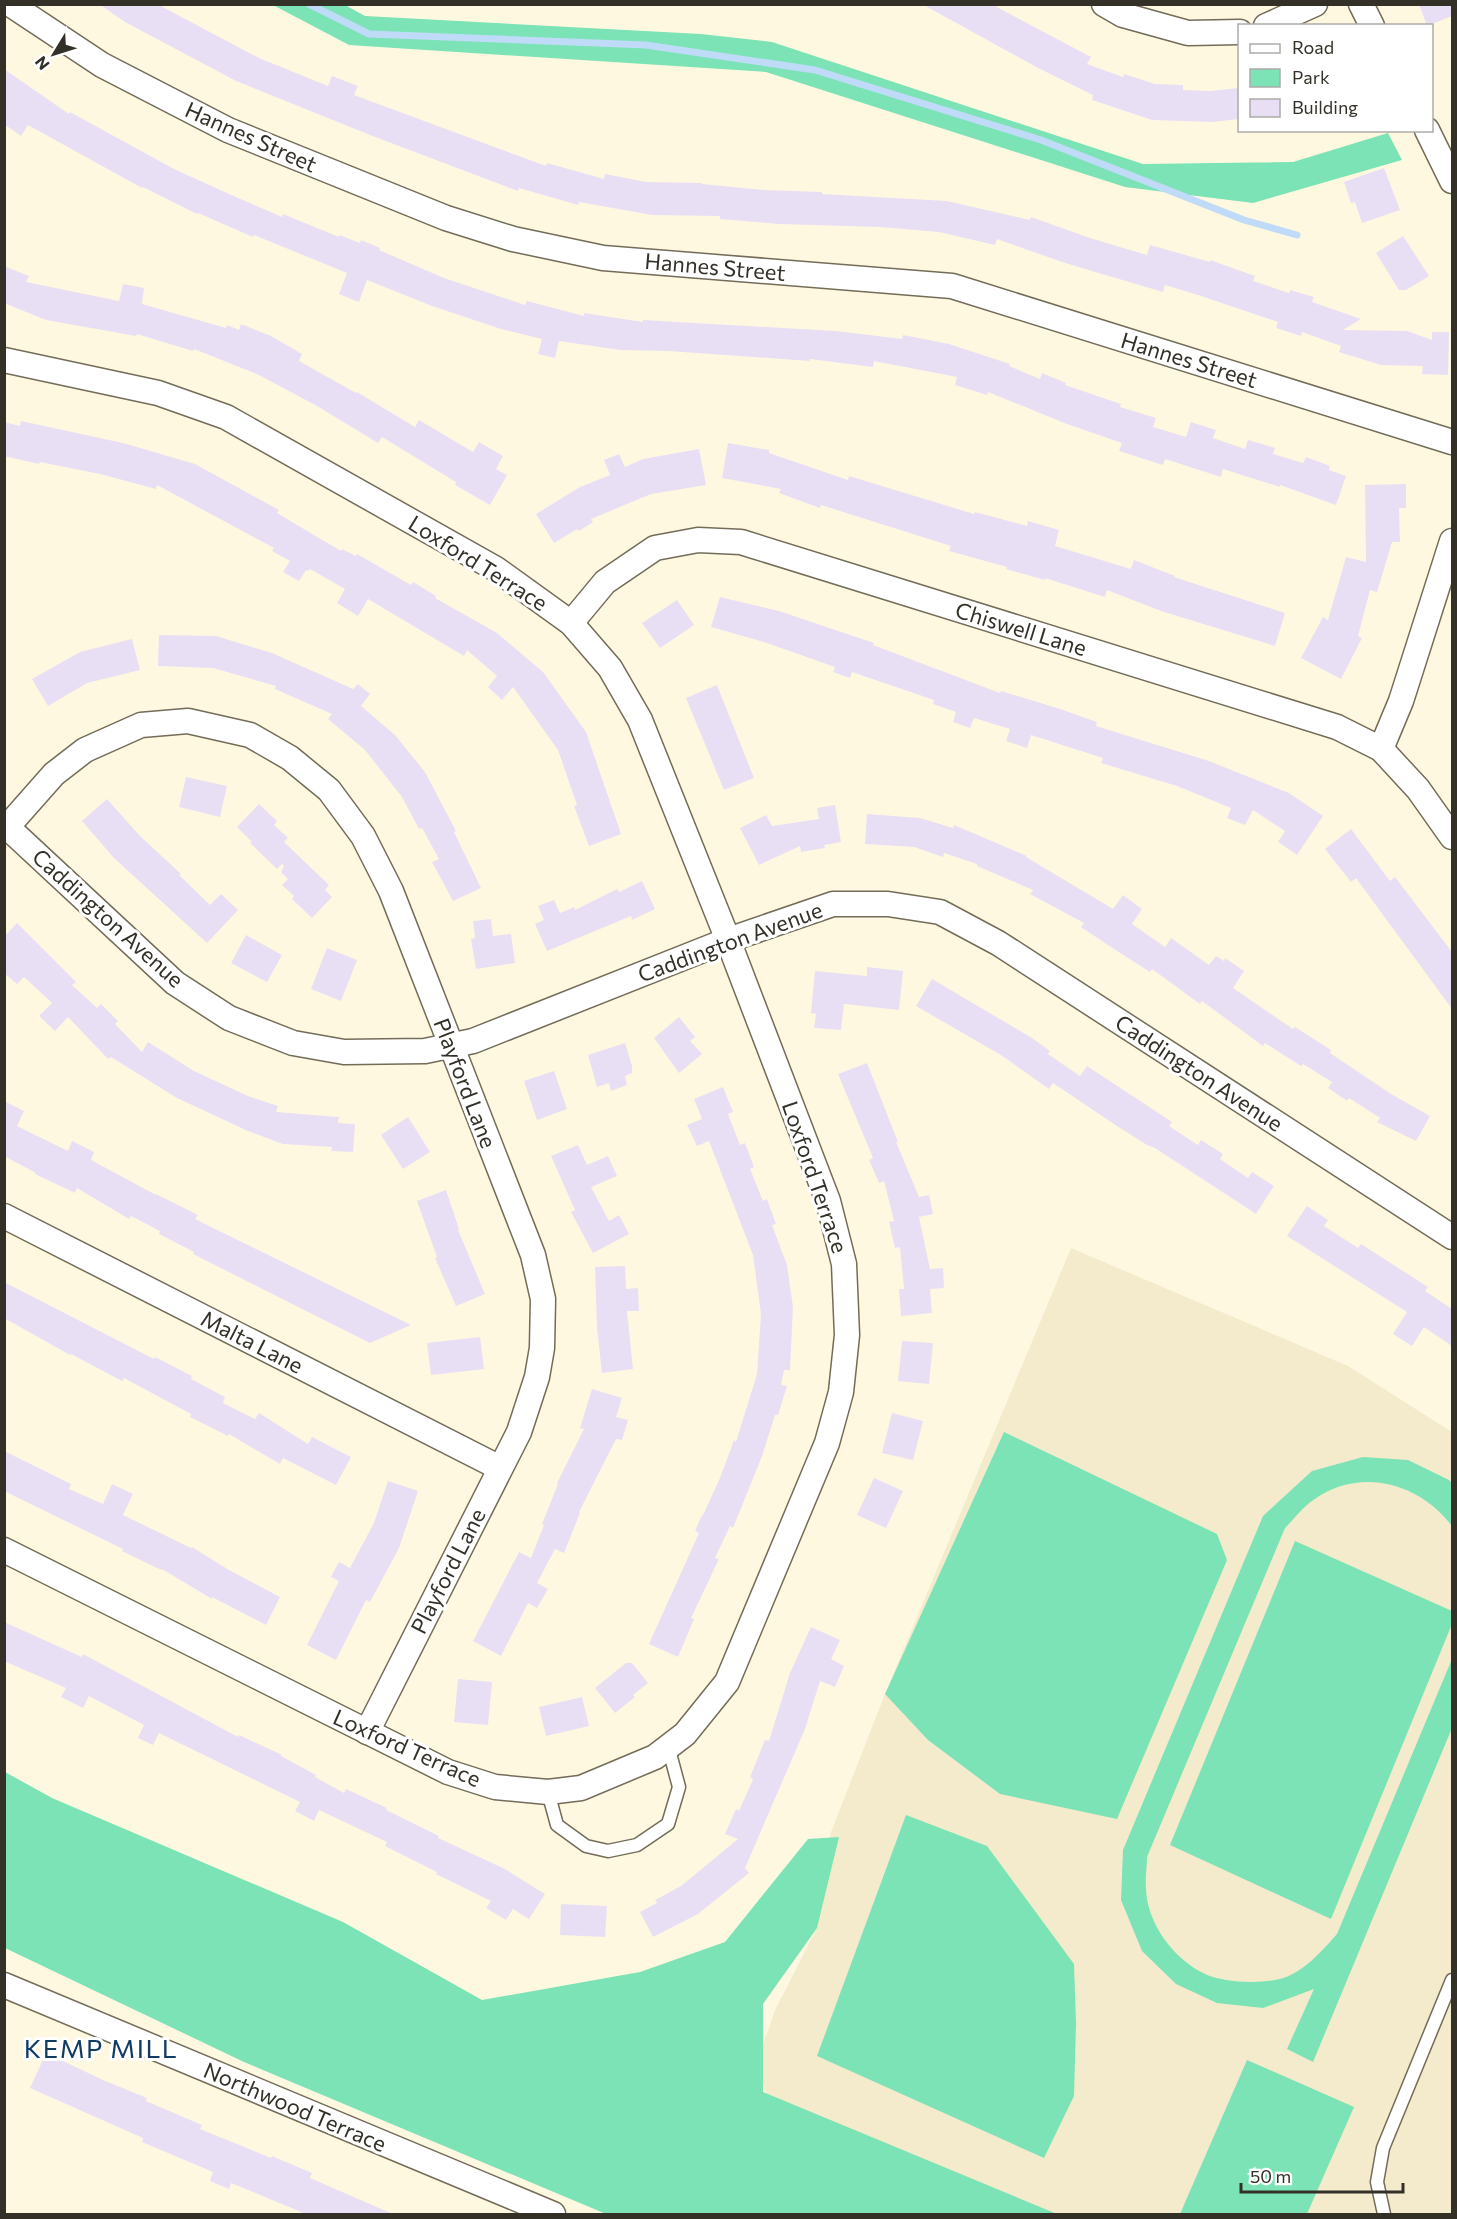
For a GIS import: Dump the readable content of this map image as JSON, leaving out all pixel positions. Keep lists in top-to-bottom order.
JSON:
{
  "streets": {
    "street": [
      "Hannes Street",
      "Loxford Terrace",
      "Chiswell Lane",
      "Caddington Avenue",
      "Playford Lane",
      "Malta Lane",
      "Northwood Terrace"
    ]
  },
  "crossings": [
    ["Loxford Terrace", "Chiswell Lane"],
    ["Loxford Terrace", "Caddington Avenue"],
    ["Loxford Terrace", "Playford Lane"],
    ["Caddington Avenue", "Playford Lane"],
    ["Playford Lane", "Malta Lane"]
  ],
  "districts": ["KEMP MILL"],
  "legend": ["Road", "Park", "Building"],
  "scale_bar": "50 m",
  "north": "bottom left"
}
